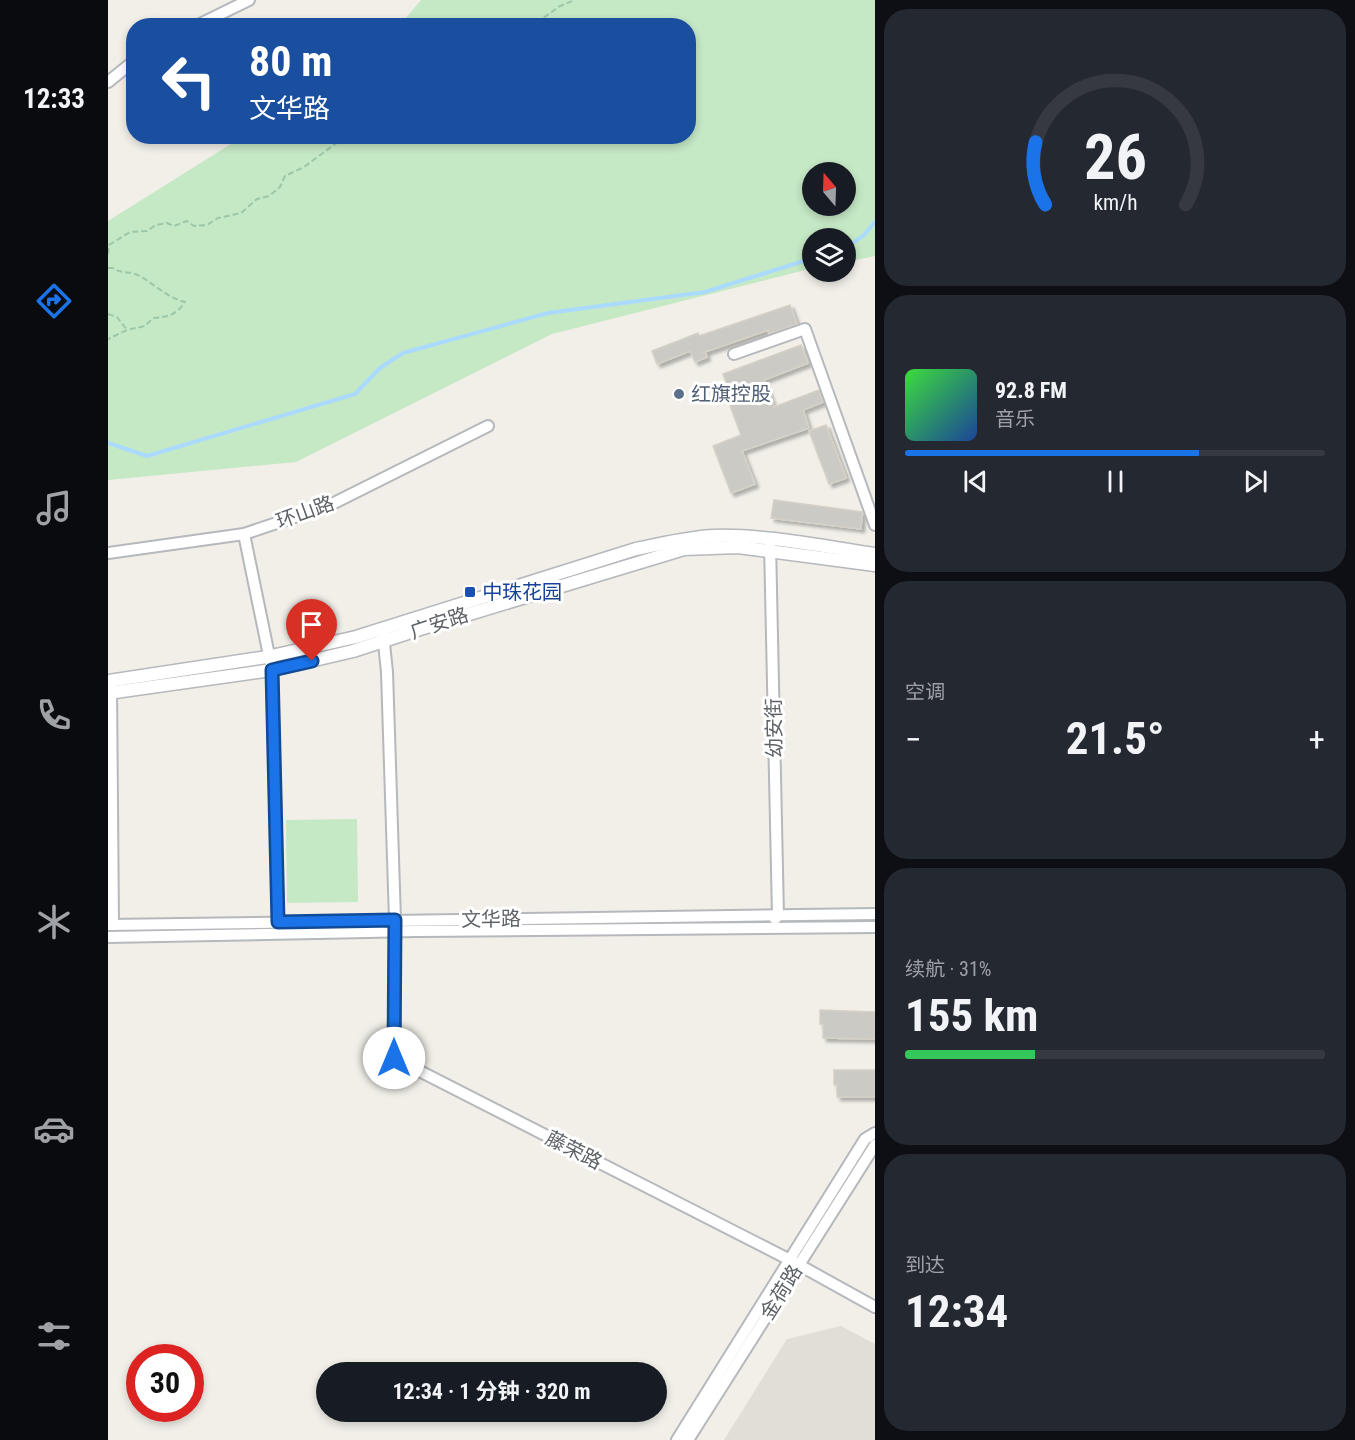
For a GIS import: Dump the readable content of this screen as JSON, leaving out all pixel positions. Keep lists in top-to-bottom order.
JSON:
{
  "streets": {
    "street": [
      "环山路",
      "广安路",
      "幼安街",
      "文华路",
      "藤荣路",
      "金荷路"
    ]
  },
  "crossings": [
    ["广安路", "幼安街"],
    ["幼安街", "文华路"],
    ["文华路", "藤荣路"],
    ["藤荣路", "金荷路"]
  ],
  "places": {
    "other": ["红旗控股"],
    "transit": ["中珠花园"]
  },
  "north": "top",
  "page": {
    "tabs": "12:33",
    "turn": ["80 m", "文华路"],
    "song": ["92.8 FM", "音乐"],
    "tile": [
      "空调",
      ["续航 · 31%", "155 km"],
      ["到达", "12:34"]
    ],
    "heat": ["−", "21.5°", "+"],
    "limit": "30",
    "trip": "12:34 · 1 分钟 · 320 m",
    "gauge": ["26", "km/h"]
  }
}
